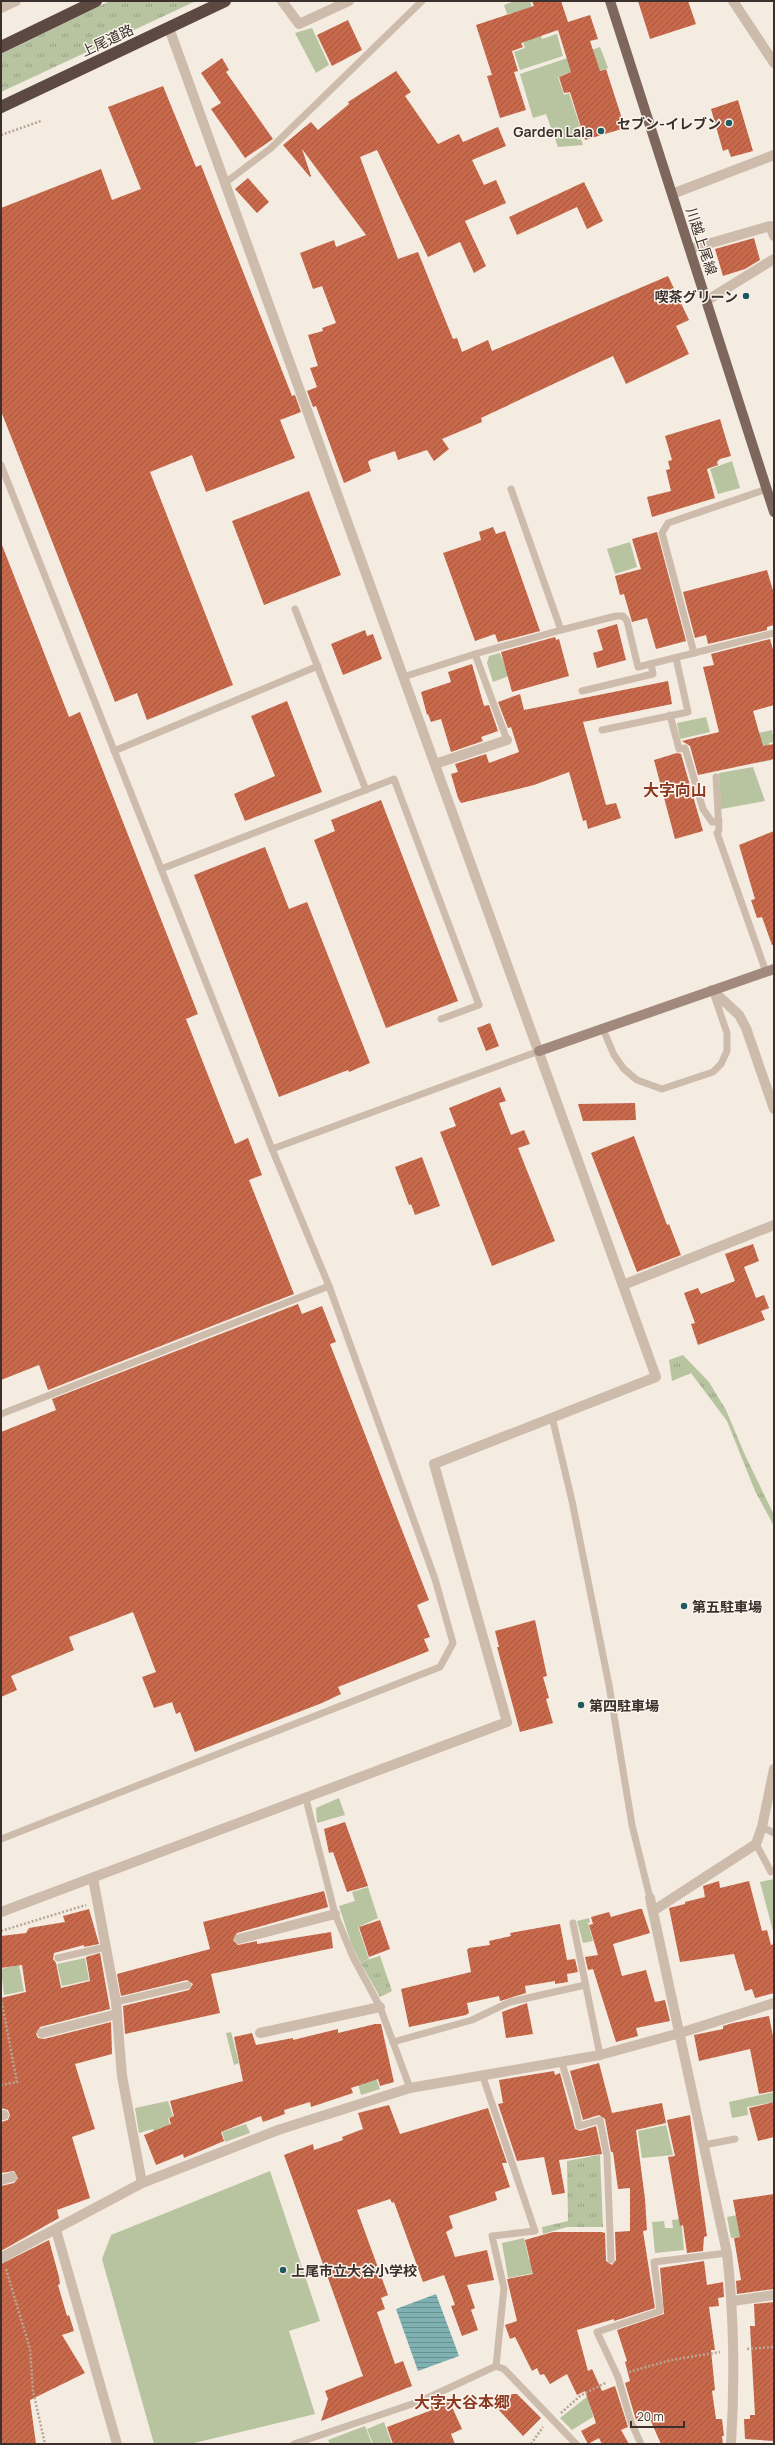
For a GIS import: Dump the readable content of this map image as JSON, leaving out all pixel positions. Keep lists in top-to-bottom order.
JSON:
{
  "streets": {
    "highway": ["上尾道路"],
    "main road": ["川越上尾線"]
  },
  "districts": ["大字向山", "大字大谷本郷"],
  "places": [
    "セブン-イレブン",
    "Garden Lala",
    "喫茶グリーン",
    "第五駐車場",
    "第四駐車場",
    "上尾市立大谷小学校"
  ],
  "scale_bar": "20 m"
}
